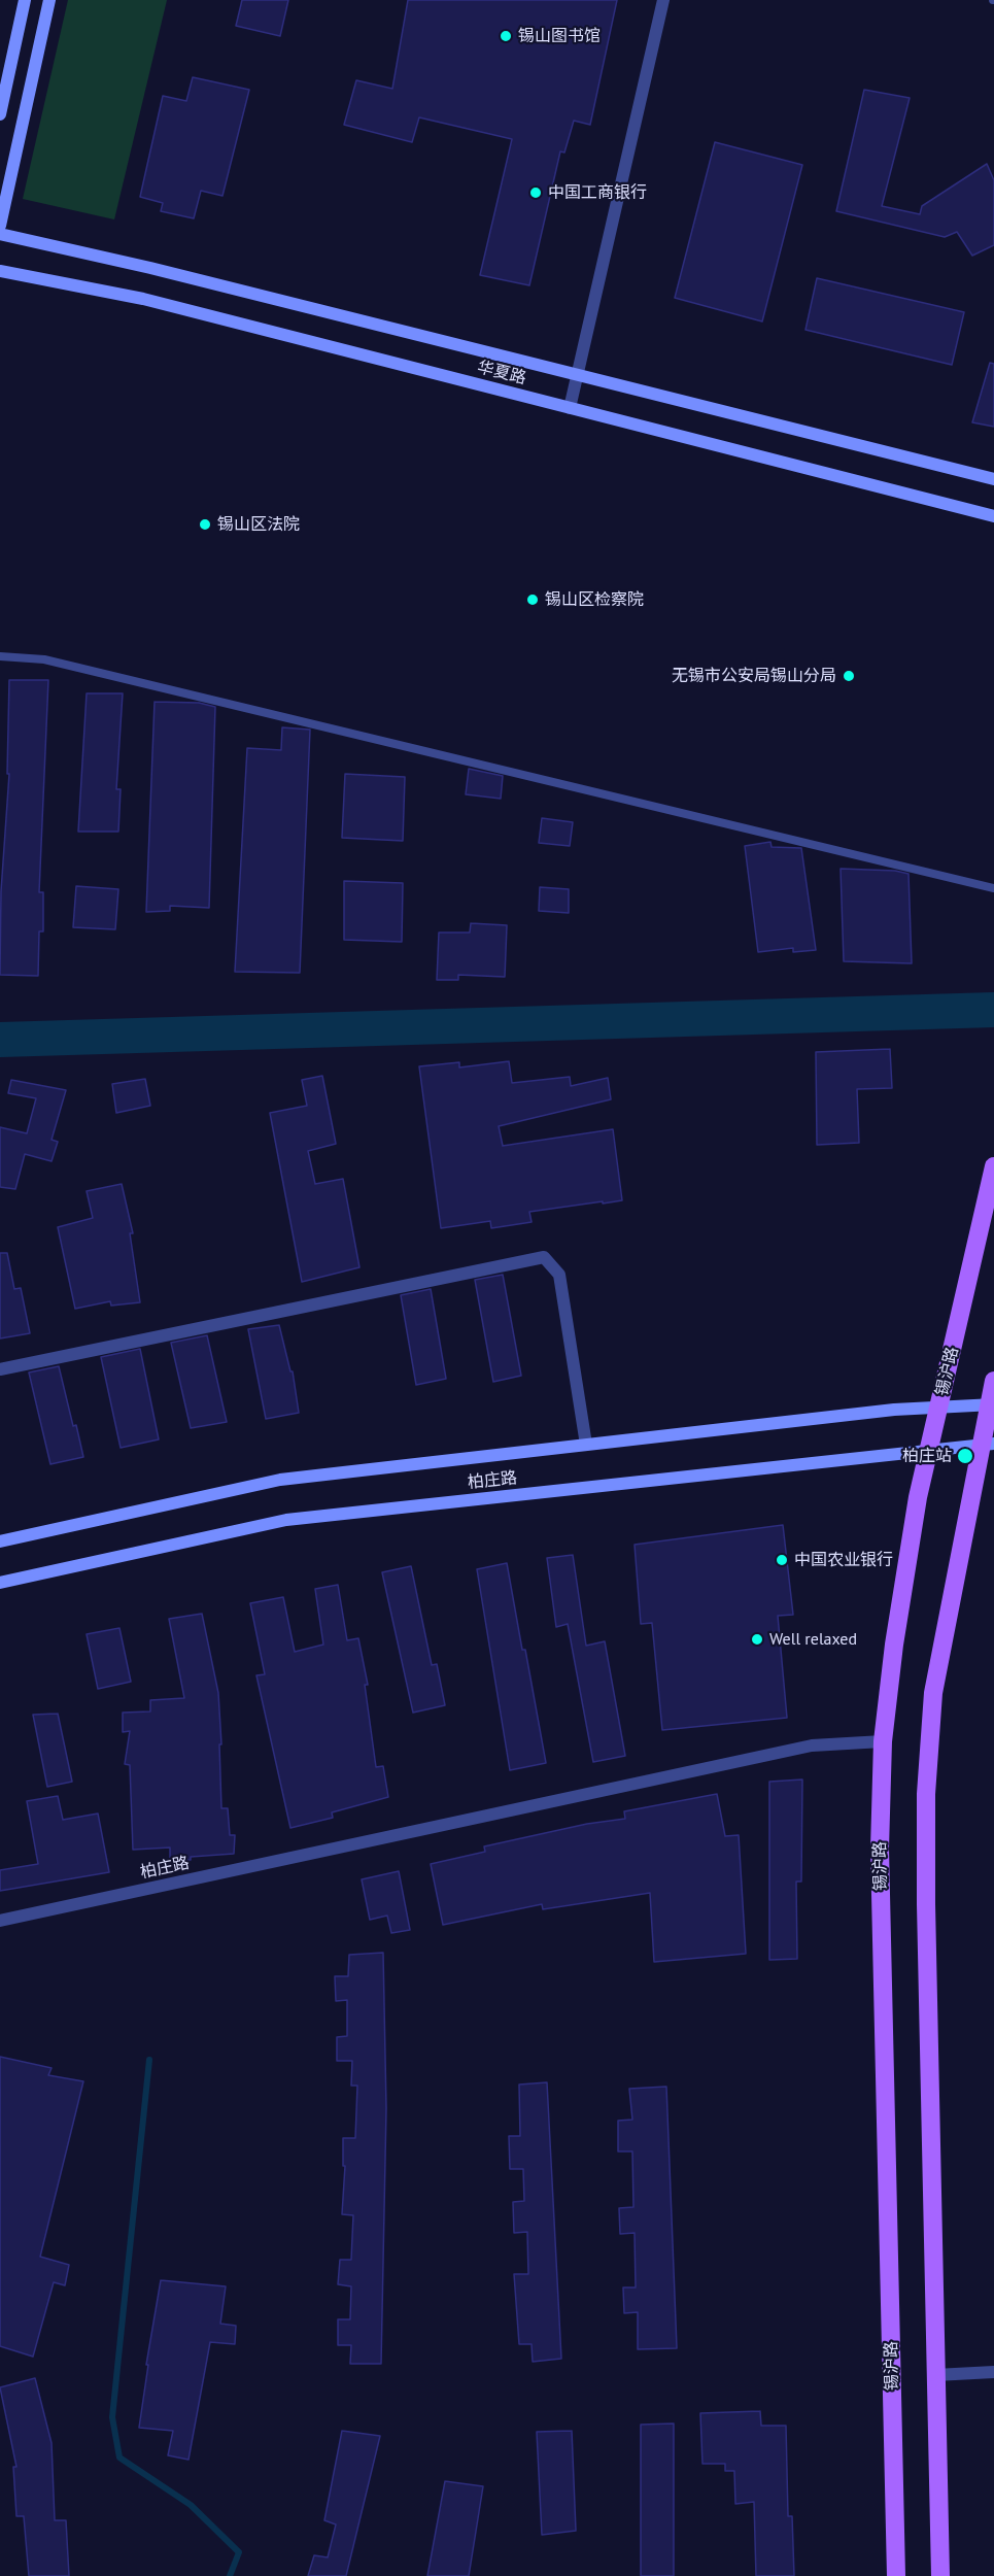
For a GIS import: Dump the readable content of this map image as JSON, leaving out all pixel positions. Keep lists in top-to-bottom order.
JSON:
{
  "streets": {
    "main road": ["锡沪路"],
    "street": ["华夏路", "柏庄路"]
  },
  "crossings": [
    ["锡沪路", "柏庄路"]
  ],
  "places": [
    "锡山图书馆",
    "中国工商银行",
    "锡山区法院",
    "锡山区检察院",
    "无锡市公安局锡山分局",
    "柏庄站",
    "中国农业银行",
    "Well relaxed"
  ]
}
